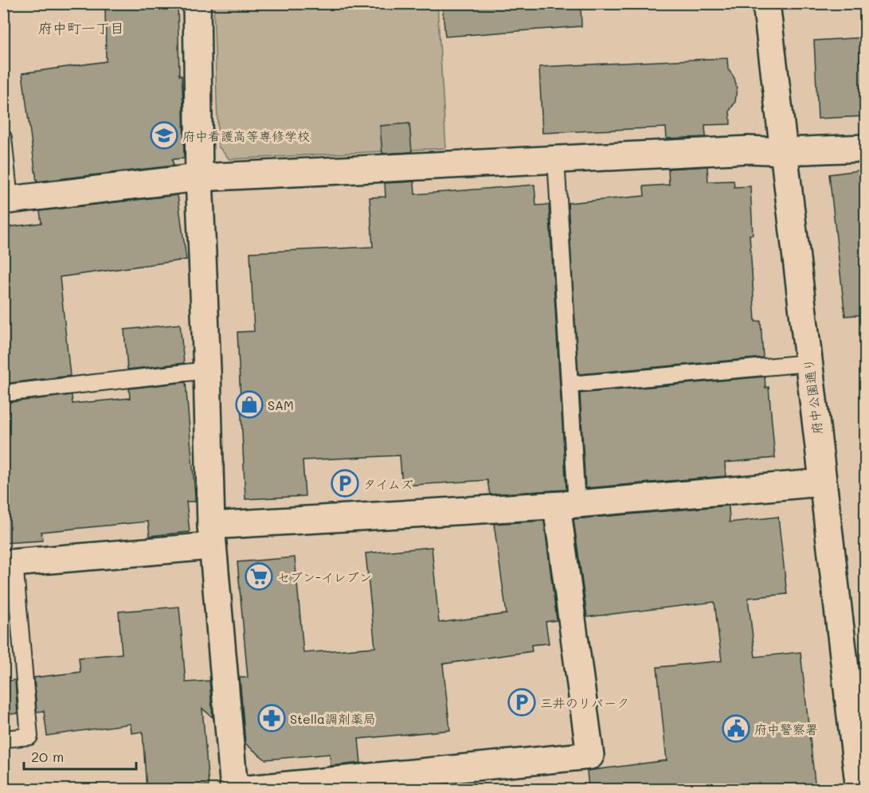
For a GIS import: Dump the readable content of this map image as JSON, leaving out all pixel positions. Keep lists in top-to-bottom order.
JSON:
{
  "streets": {
    "street": ["府中公園通り"]
  },
  "districts": ["府中町一丁目"],
  "places": {
    "school or university": ["府中看護高等専修学校"],
    "shop": ["SAM"],
    "parking": ["タイムズ", "三井のリパーク"],
    "supermarket": ["セブン-イレブン"],
    "pharmacy": ["Stella調剤薬局"],
    "public building": ["府中警察署"]
  },
  "scale_bar": "20 m"
}
